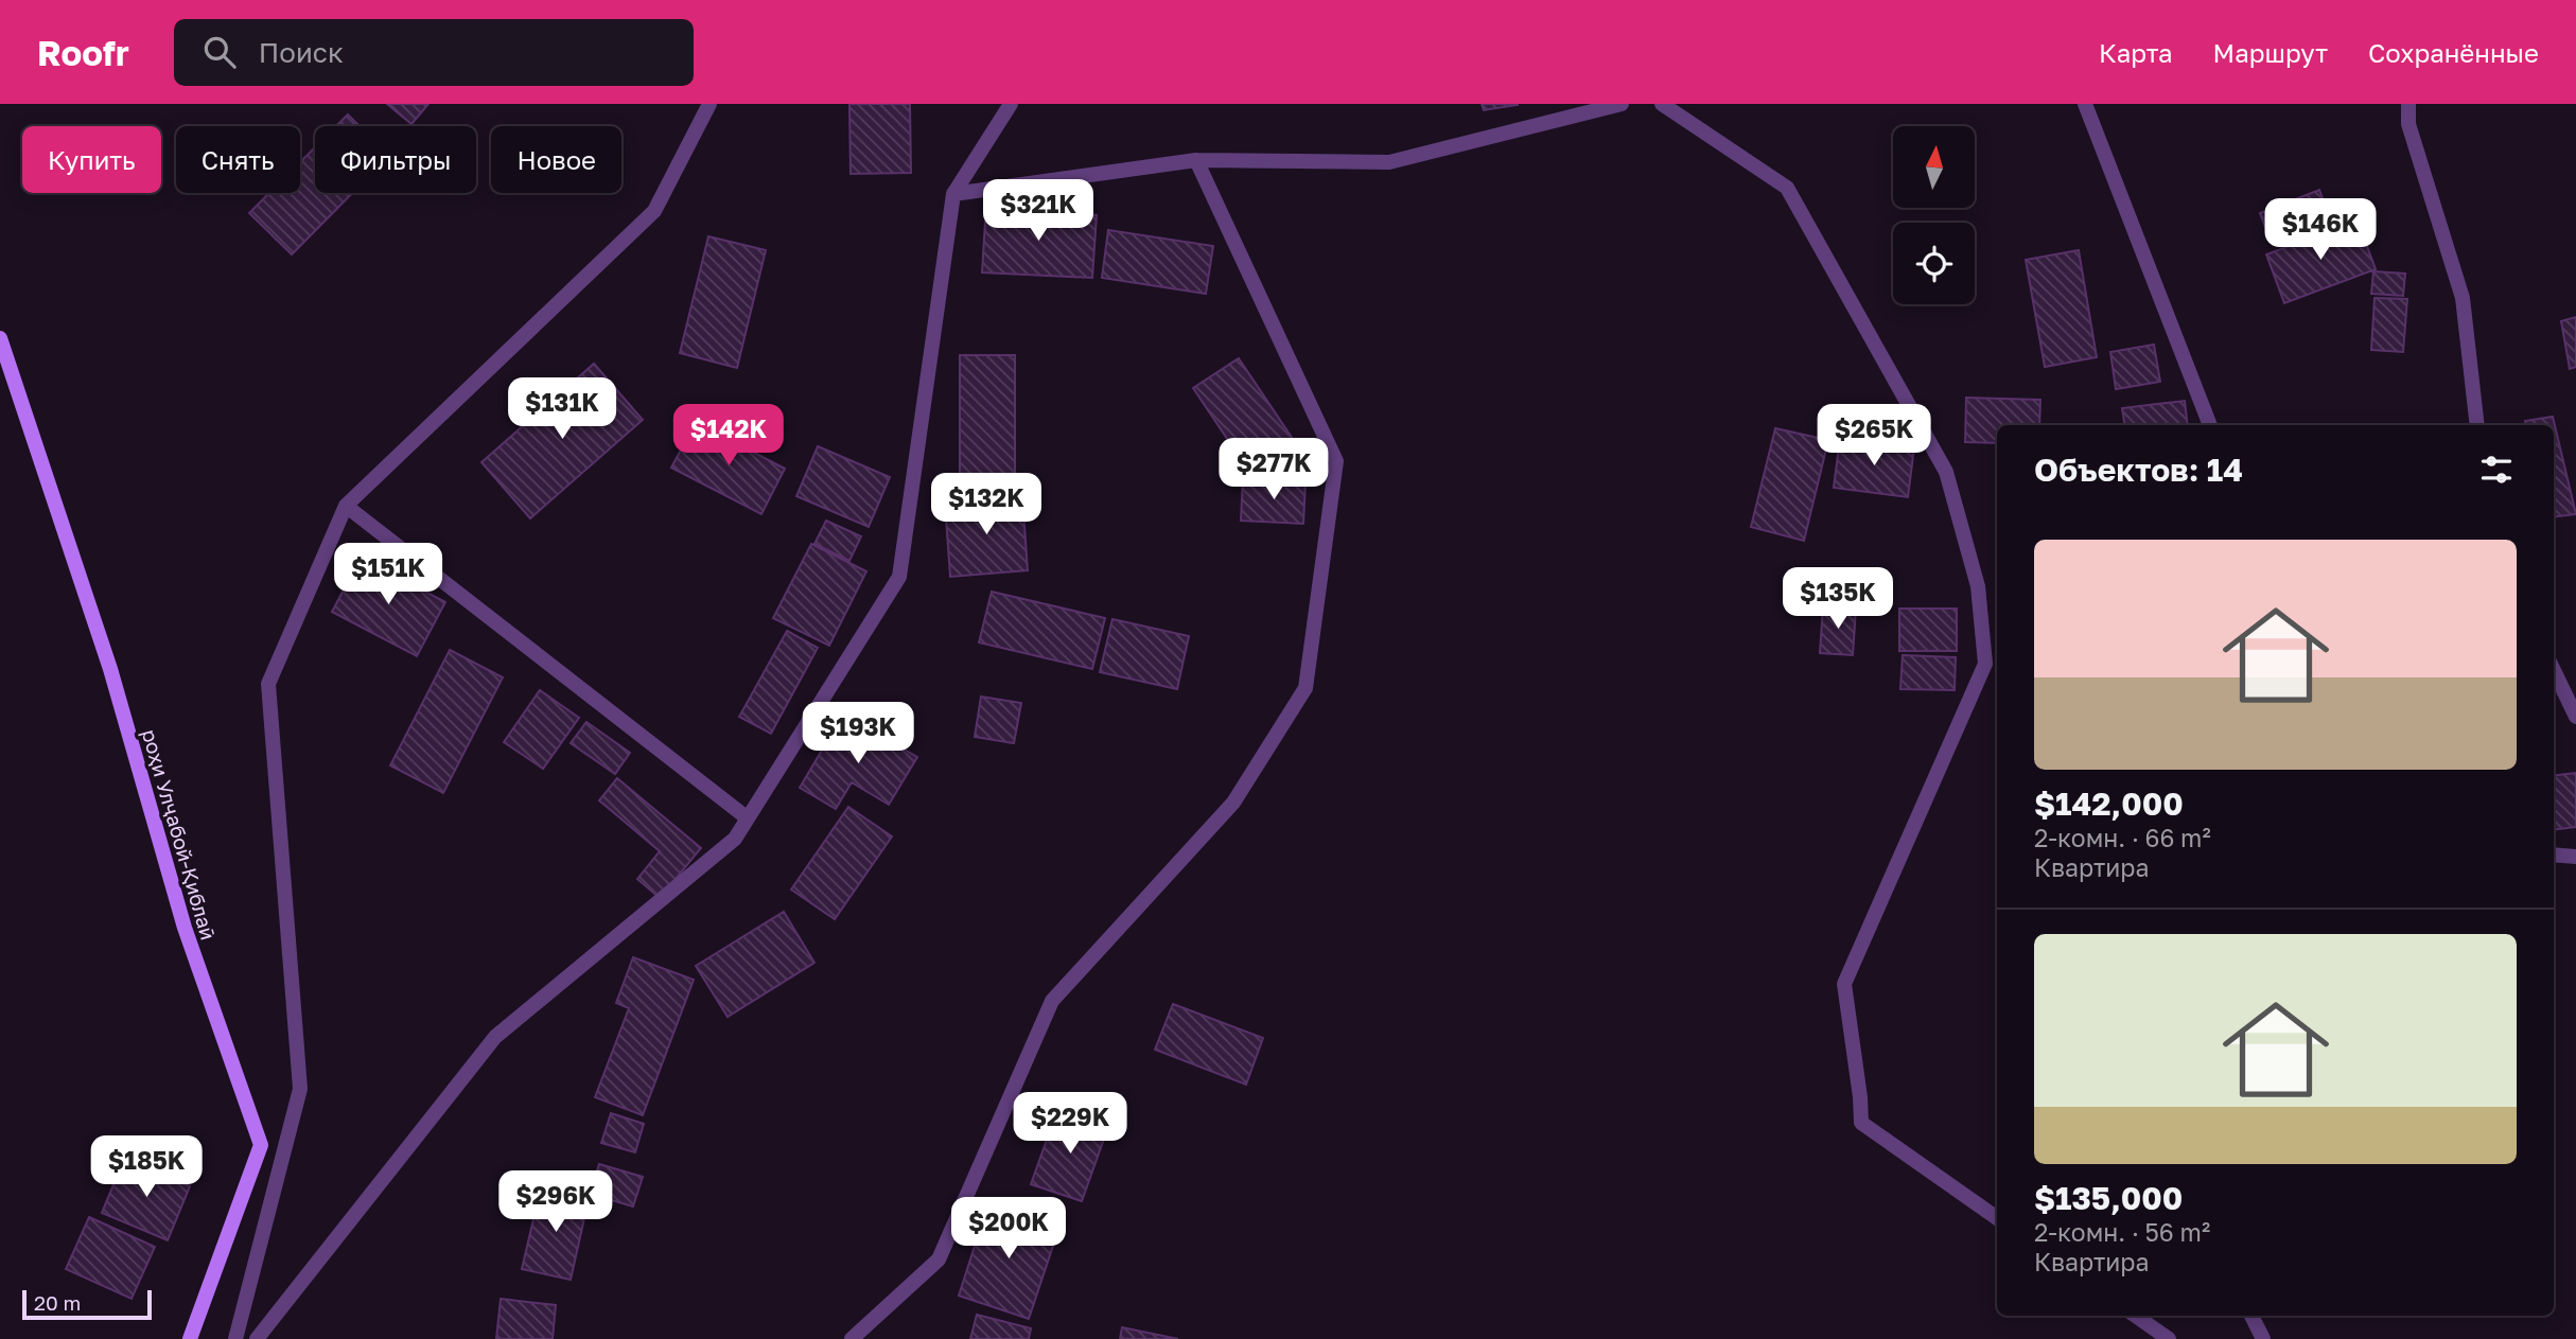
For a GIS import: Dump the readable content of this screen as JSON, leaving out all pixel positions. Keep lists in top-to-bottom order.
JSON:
{
  "streets": {
    "street": ["роҳи Улҷабой-Қиблаӣ"]
  },
  "scale_bar": "20 m",
  "north": "top",
  "page": {
    "header": "Roofr",
    "search": "Поиск",
    "nav": ["Карта", "Маршрут", "Сохранённые"],
    "chip": [
      "Купить",
      "Снять",
      "Фильтры",
      "Новое"
    ],
    "price": [
      "$321K",
      "$146K",
      "$131K",
      "$142K",
      "$265K",
      "$277K",
      "$132K",
      "$151K",
      "$135K",
      "$193K",
      "$229K",
      "$185K",
      "$296K",
      "$200K"
    ],
    "heading": "Объектов: 14",
    "list": [
      {
        "name": "$142,000",
        "note": "2-комн. · 66 m² · Квартира"
      },
      {
        "name": "$135,000",
        "note": "2-комн. · 56 m² · Квартира"
      }
    ],
    "scale": "20 m"
  }
}
